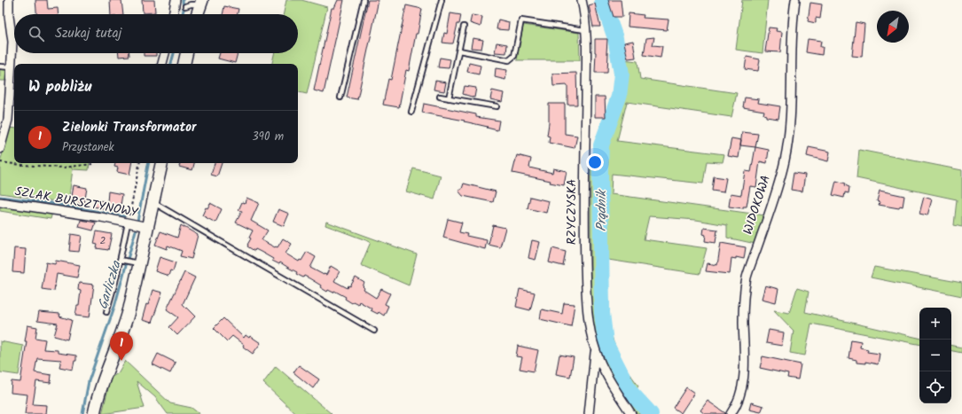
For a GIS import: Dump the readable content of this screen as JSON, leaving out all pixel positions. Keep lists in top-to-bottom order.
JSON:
{
  "streets": {
    "street": ["SZLAK BURSZTYNOWY", "WIDOKOWA", "RZYCZYSKA"]
  },
  "water": ["Prądnik", "Garliczka"],
  "house_numbers": ["2"],
  "north": "bottom left",
  "page": {
    "search": "Szukaj tutaj",
    "heading": "W pobliżu",
    "list": [
      {
        "mark": "1",
        "name": "Zielonki Transformator",
        "note": "Przystanek",
        "value": "390 m"
      }
    ],
    "map_buttons": ["+", "−"],
    "pins": "1"
  }
}
